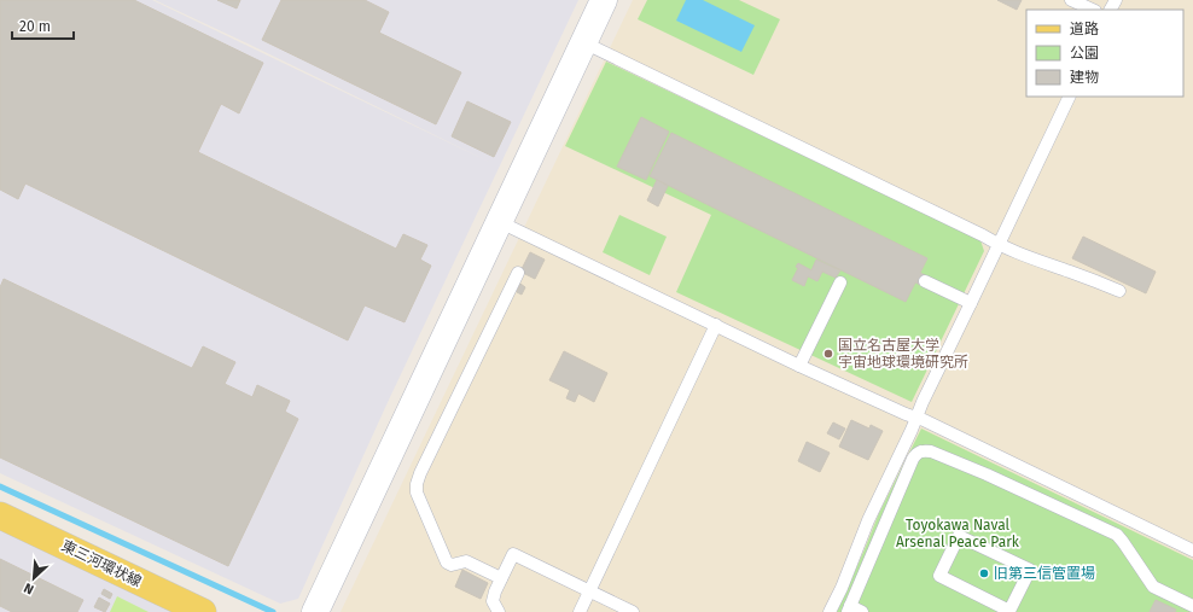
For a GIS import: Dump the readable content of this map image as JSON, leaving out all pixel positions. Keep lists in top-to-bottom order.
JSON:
{
  "streets": {
    "main road": ["東三河環状線"]
  },
  "parks": ["Toyokawa Naval Arsenal Peace Park"],
  "places": ["国立名古屋大学 宇宙地球環境研究所", "旧第三信管置場"],
  "legend": ["道路", "公園", "建物"],
  "scale_bar": "20 m",
  "north": "bottom left"
}
